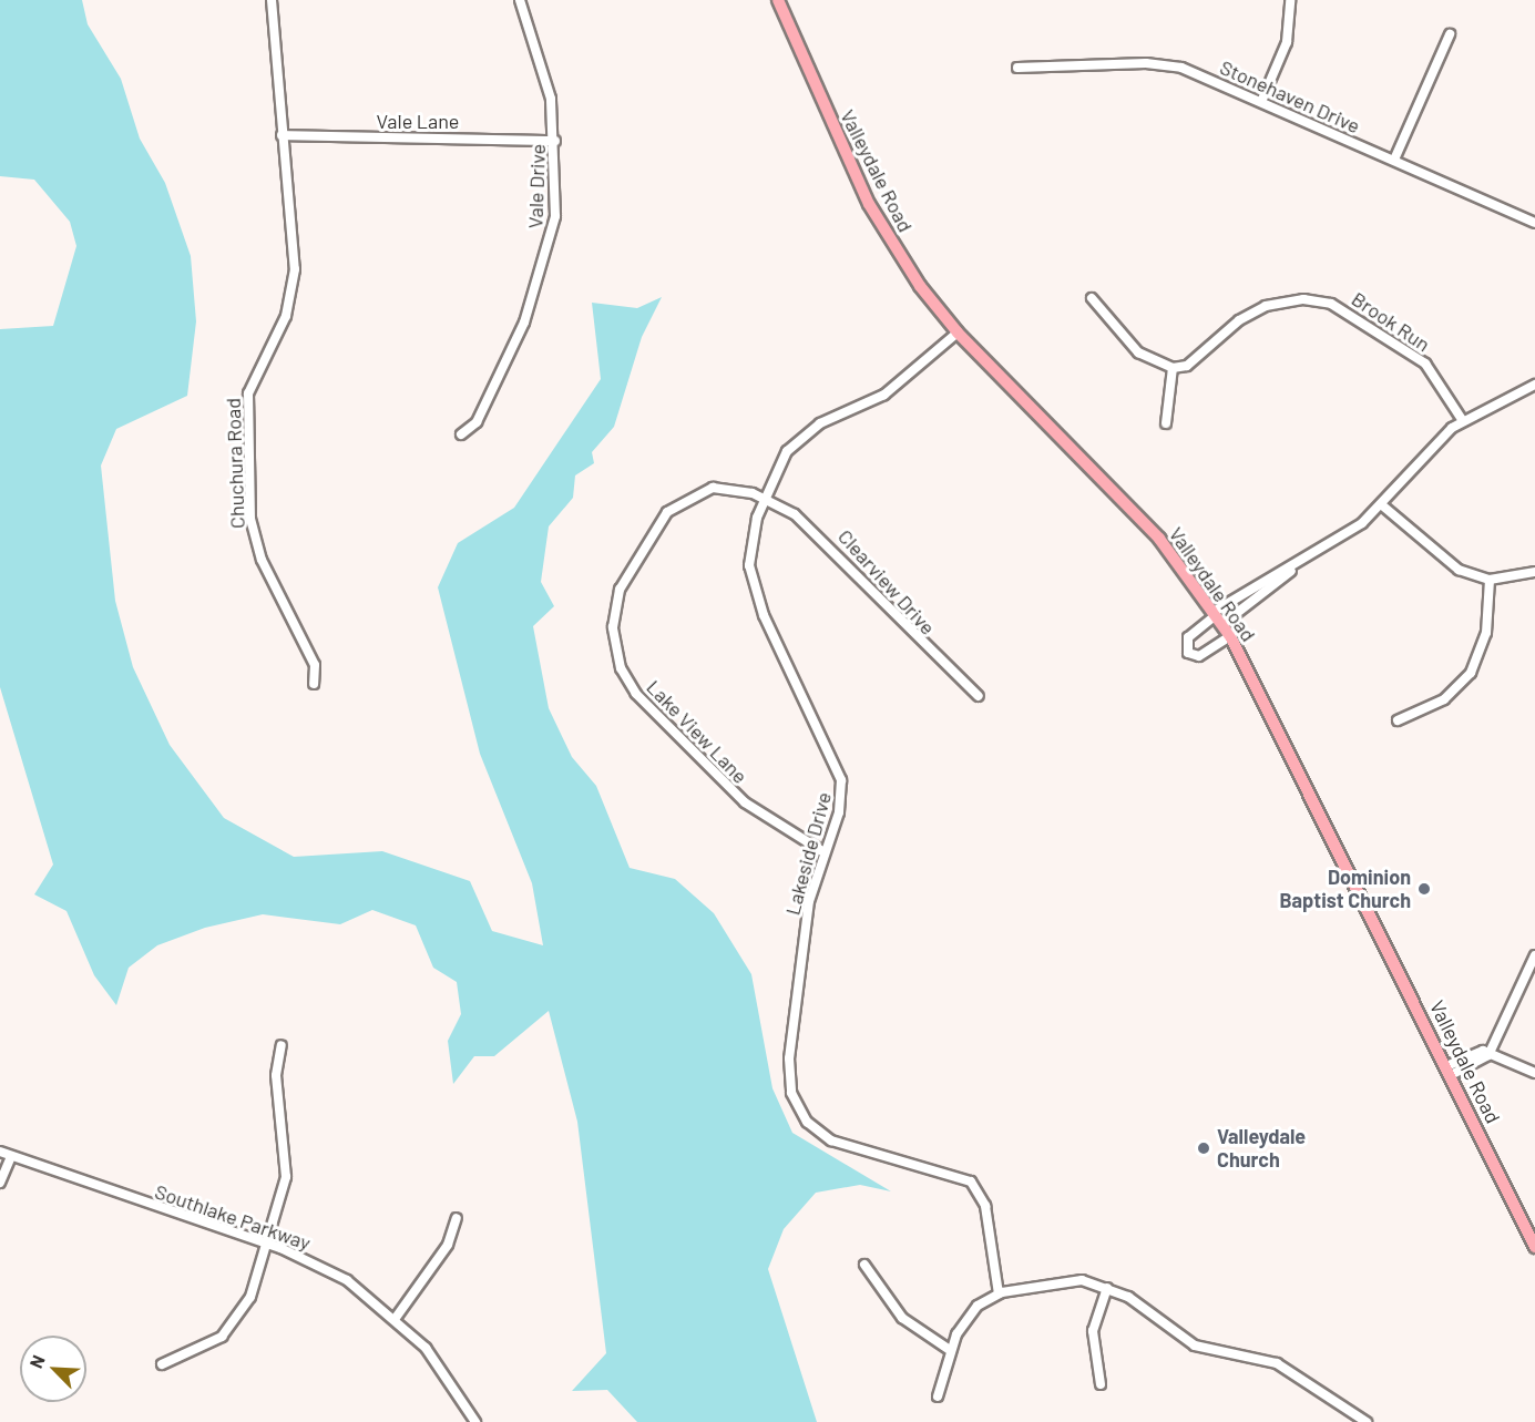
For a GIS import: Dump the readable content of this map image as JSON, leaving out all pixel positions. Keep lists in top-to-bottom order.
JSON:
{
  "streets": {
    "main road": ["Valleydale Road"],
    "street": [
      "Stonehaven Drive",
      "Vale Lane",
      "Vale Drive",
      "Brook Run",
      "Chuchura Road",
      "Clearview Drive",
      "Lake View Lane",
      "Lakeside Drive",
      "Southlake Parkway"
    ]
  },
  "crossings": [
    ["Vale Lane", "Vale Drive"],
    ["Vale Lane", "Chuchura Road"],
    ["Valleydale Road", "Lakeside Drive"],
    ["Clearview Drive", "Lake View Lane"],
    ["Clearview Drive", "Lakeside Drive"],
    ["Lake View Lane", "Lakeside Drive"]
  ],
  "places": ["Dominion Baptist Church", "Valleydale Church"],
  "north": "top left"
}
